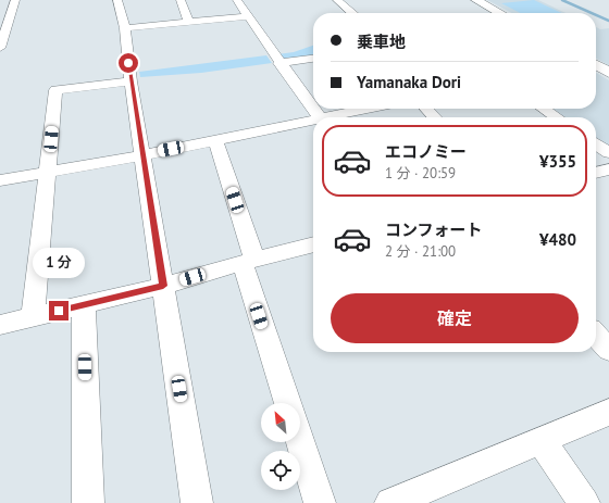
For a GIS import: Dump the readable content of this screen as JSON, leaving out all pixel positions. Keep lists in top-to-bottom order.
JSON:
{
  "north": "top left",
  "page": {
    "banner": ["乗車地", "Yamanaka Dori"],
    "list": [
      {
        "name": "エコノミー",
        "note": "1 分 · 20:59",
        "value": "¥355"
      },
      {
        "name": "コンフォート",
        "note": "2 分 · 21:00",
        "value": "¥480"
      }
    ],
    "bubble": "1 分",
    "buttons": "確定"
  }
}
